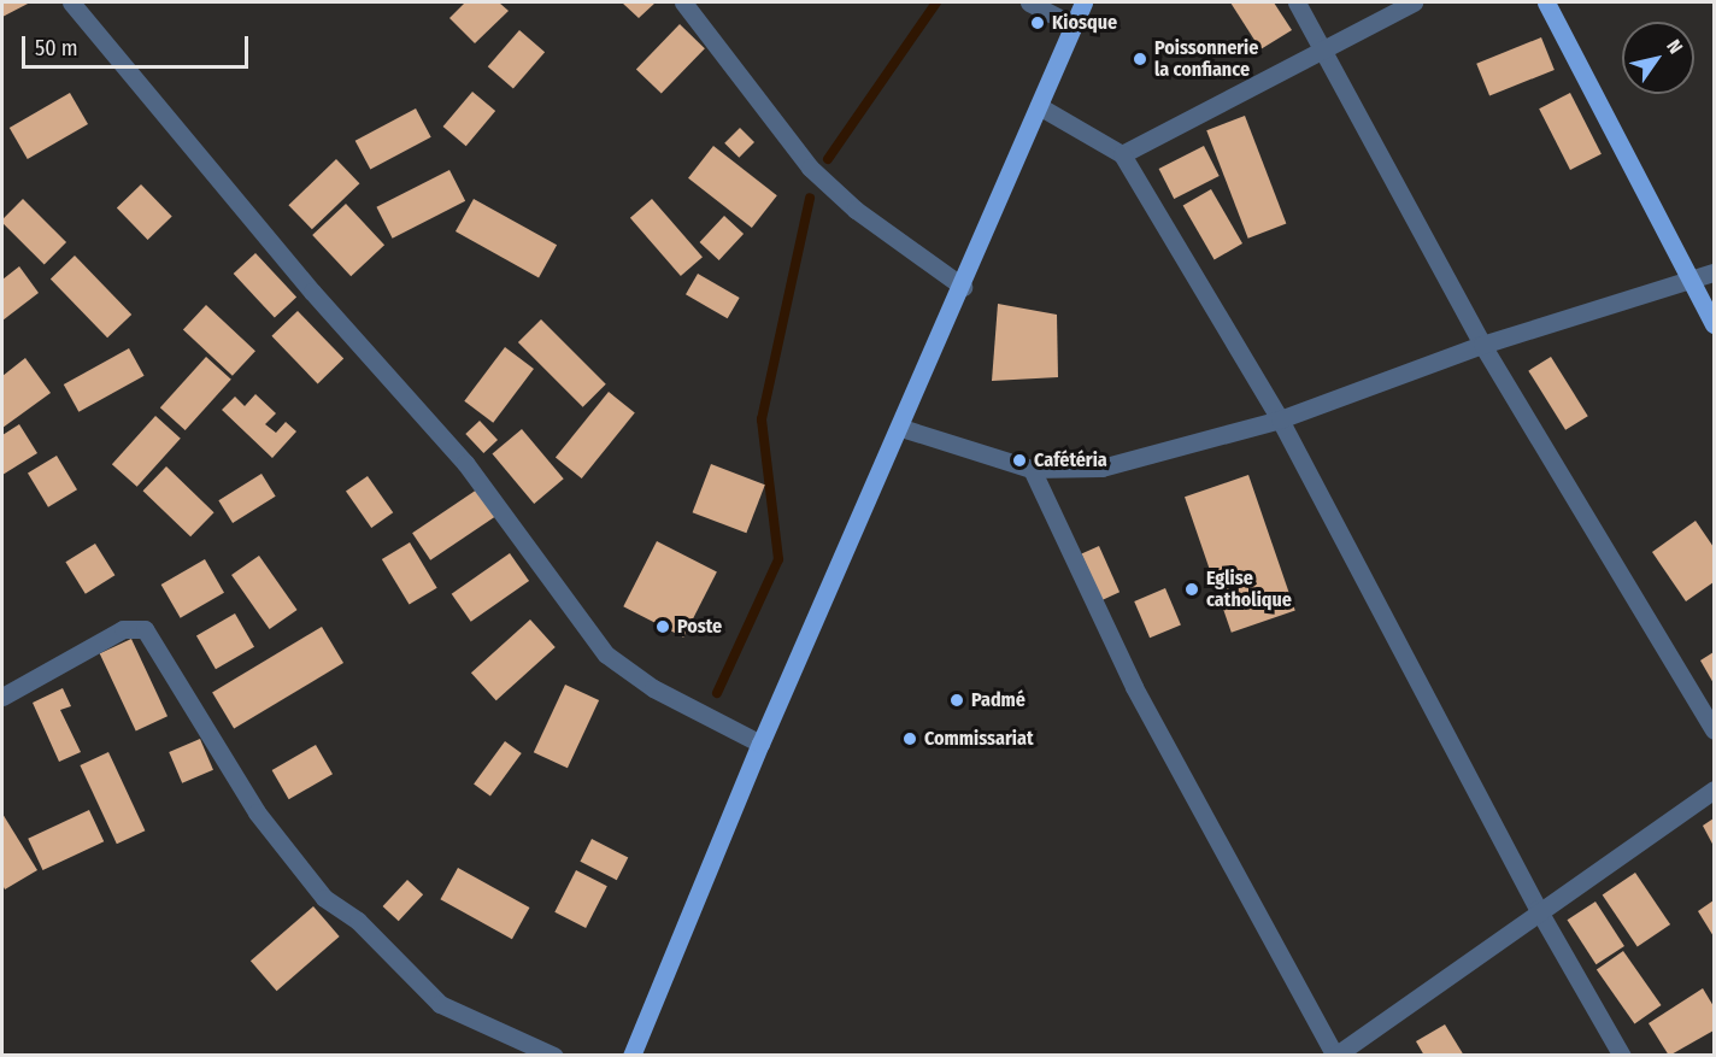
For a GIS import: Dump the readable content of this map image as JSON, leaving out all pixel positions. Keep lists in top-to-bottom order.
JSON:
{
  "places": [
    "Kiosque",
    "Poissonnerie la confiance",
    "Cafétéria",
    "Eglise catholique",
    "Poste",
    "Padmé",
    "Commissariat"
  ],
  "scale_bar": "50 m",
  "north": "top right"
}
